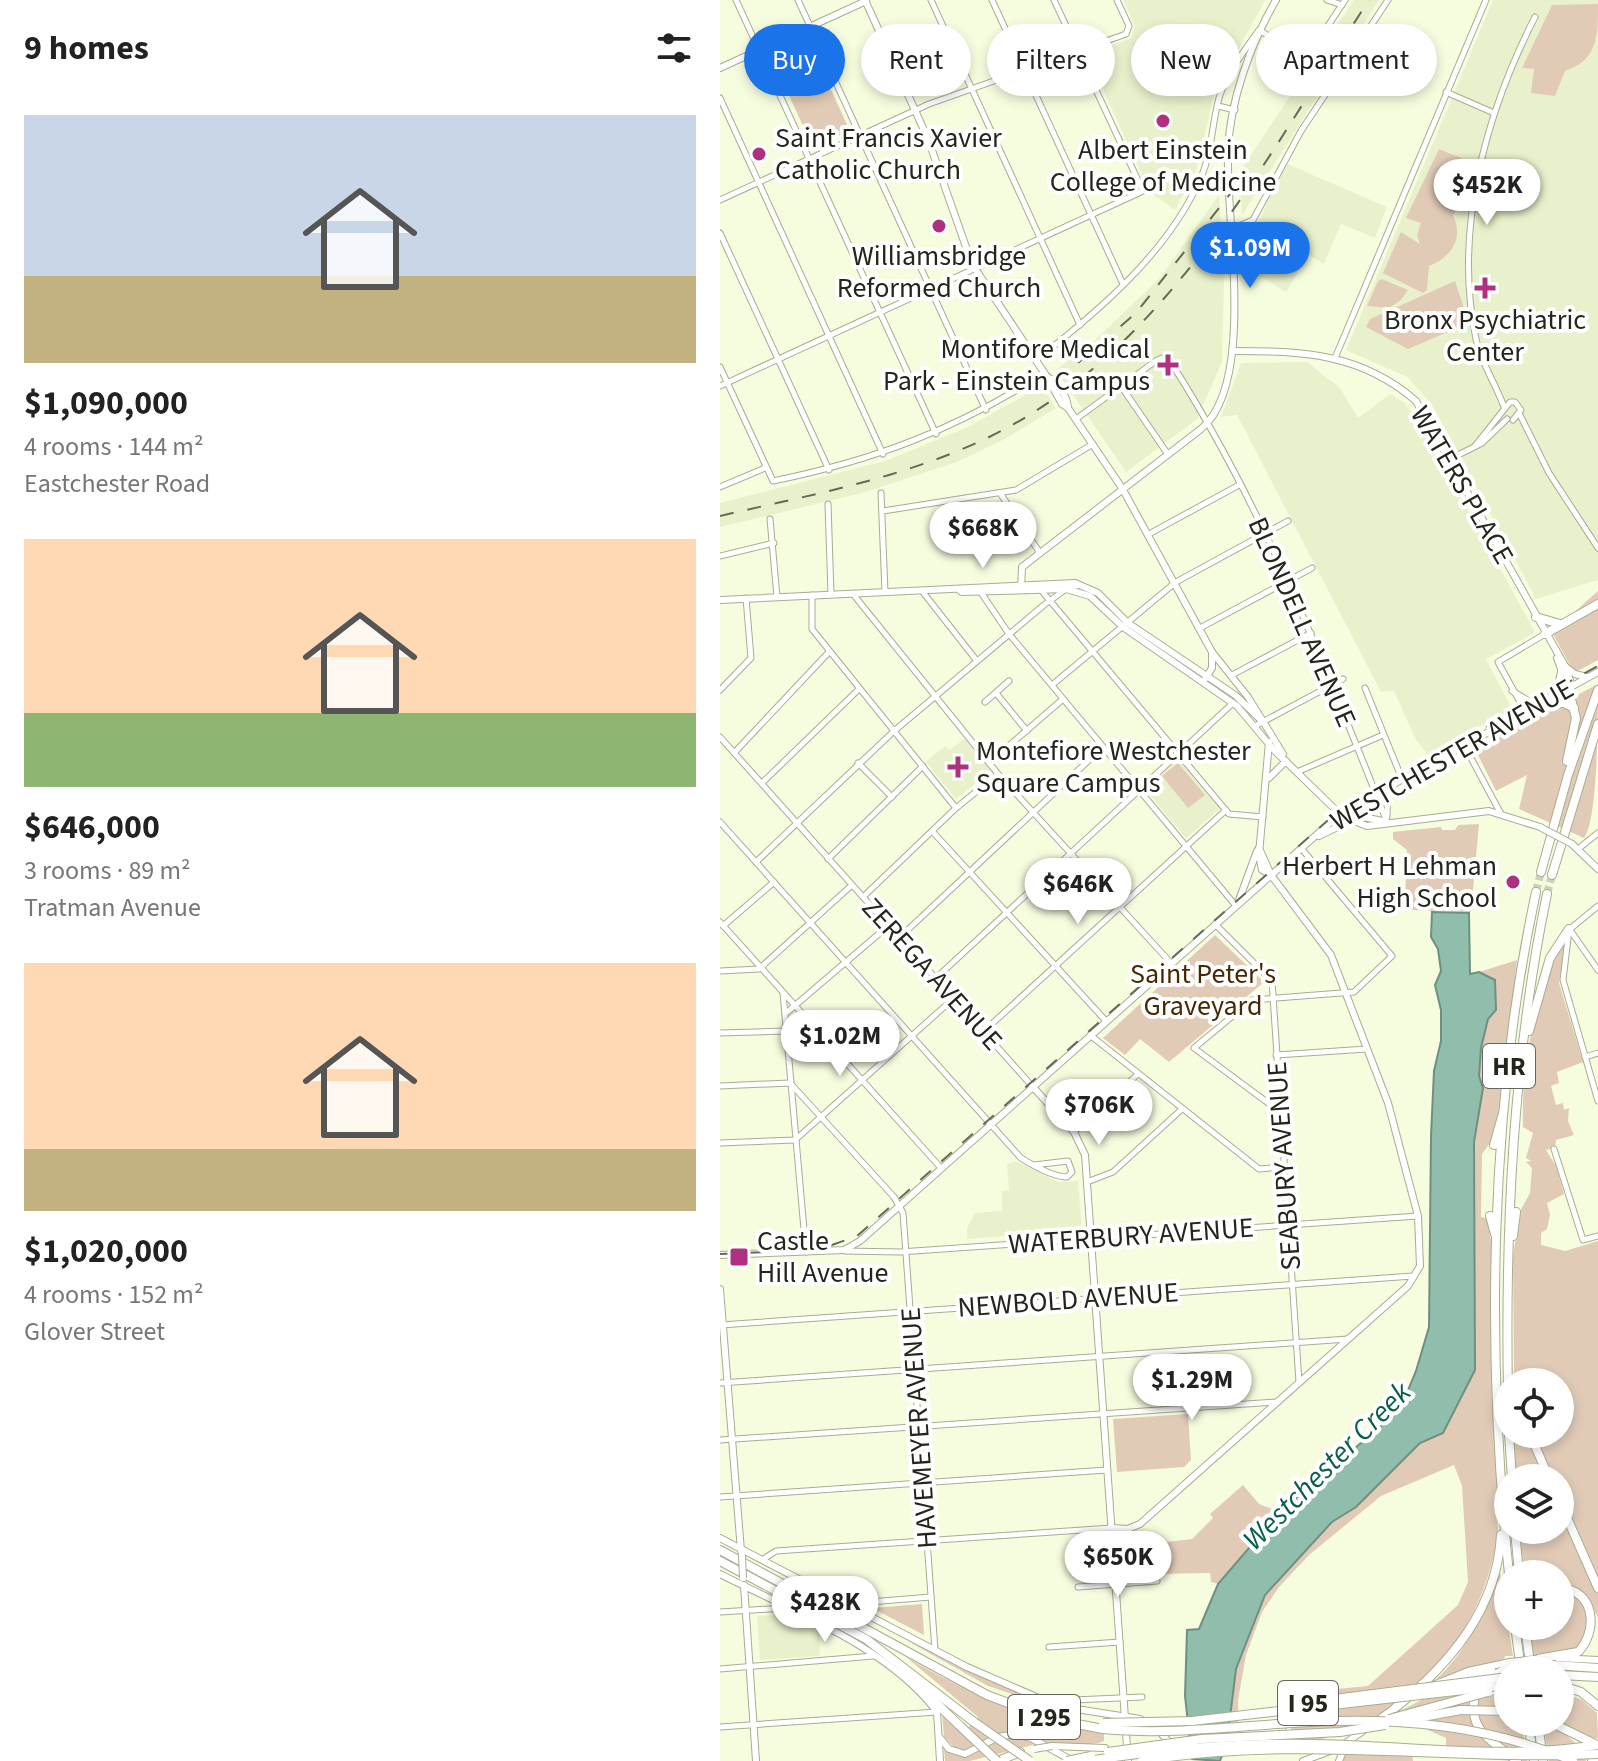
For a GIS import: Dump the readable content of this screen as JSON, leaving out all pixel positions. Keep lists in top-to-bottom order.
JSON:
{
  "streets": {
    "highway": ["HR", "I 95", "I 295"],
    "main road": ["WATERS PLACE", "WESTCHESTER AVENUE", "ZEREGA AVENUE"],
    "street": [
      "BLONDELL AVENUE",
      "SEABURY AVENUE",
      "WATERBURY AVENUE",
      "NEWBOLD AVENUE",
      "HAVEMEYER AVENUE"
    ]
  },
  "crossings": [
    ["WATERS PLACE", "WESTCHESTER AVENUE"],
    ["BLONDELL AVENUE", "WESTCHESTER AVENUE"],
    ["WESTCHESTER AVENUE", "ZEREGA AVENUE"],
    ["WESTCHESTER AVENUE", "SEABURY AVENUE"],
    ["WESTCHESTER AVENUE", "WATERBURY AVENUE"],
    ["WESTCHESTER AVENUE", "HAVEMEYER AVENUE"],
    ["ZEREGA AVENUE", "WATERBURY AVENUE"],
    ["ZEREGA AVENUE", "NEWBOLD AVENUE"],
    ["SEABURY AVENUE", "WATERBURY AVENUE"],
    ["SEABURY AVENUE", "NEWBOLD AVENUE"],
    ["WATERBURY AVENUE", "HAVEMEYER AVENUE"],
    ["NEWBOLD AVENUE", "HAVEMEYER AVENUE"],
    ["I 95", "I 295"]
  ],
  "water": ["Westchester Creek"],
  "parks": ["Saint Peter's Graveyard"],
  "places": {
    "other": [
      "Albert Einstein College of Medicine",
      "Saint Francis Xavier Catholic Church",
      "Williamsbridge Reformed Church",
      "Herbert H Lehman High School"
    ],
    "health": ["Bronx Psychiatric Center", "Montifore Medical Park - Einstein Campus", "Montefiore Westchester Square Campus"],
    "transit": ["Castle Hill Avenue"]
  },
  "page": {
    "heading": "9 homes",
    "chip": [
      "Buy",
      "Rent",
      "Filters",
      "New",
      "Apartment"
    ],
    "list": [
      {
        "name": "$1,090,000",
        "note": "4 rooms · 144 m² · Eastchester Road"
      },
      {
        "name": "$646,000",
        "note": "3 rooms · 89 m² · Tratman Avenue"
      },
      {
        "name": "$1,020,000",
        "note": "4 rooms · 152 m² · Glover Street"
      }
    ],
    "price": [
      "$452K",
      "$1.09M",
      "$668K",
      "$646K",
      "$1.02M",
      "$706K",
      "$1.29M",
      "$650K",
      "$428K"
    ],
    "map_buttons": ["+", "−"]
  }
}
